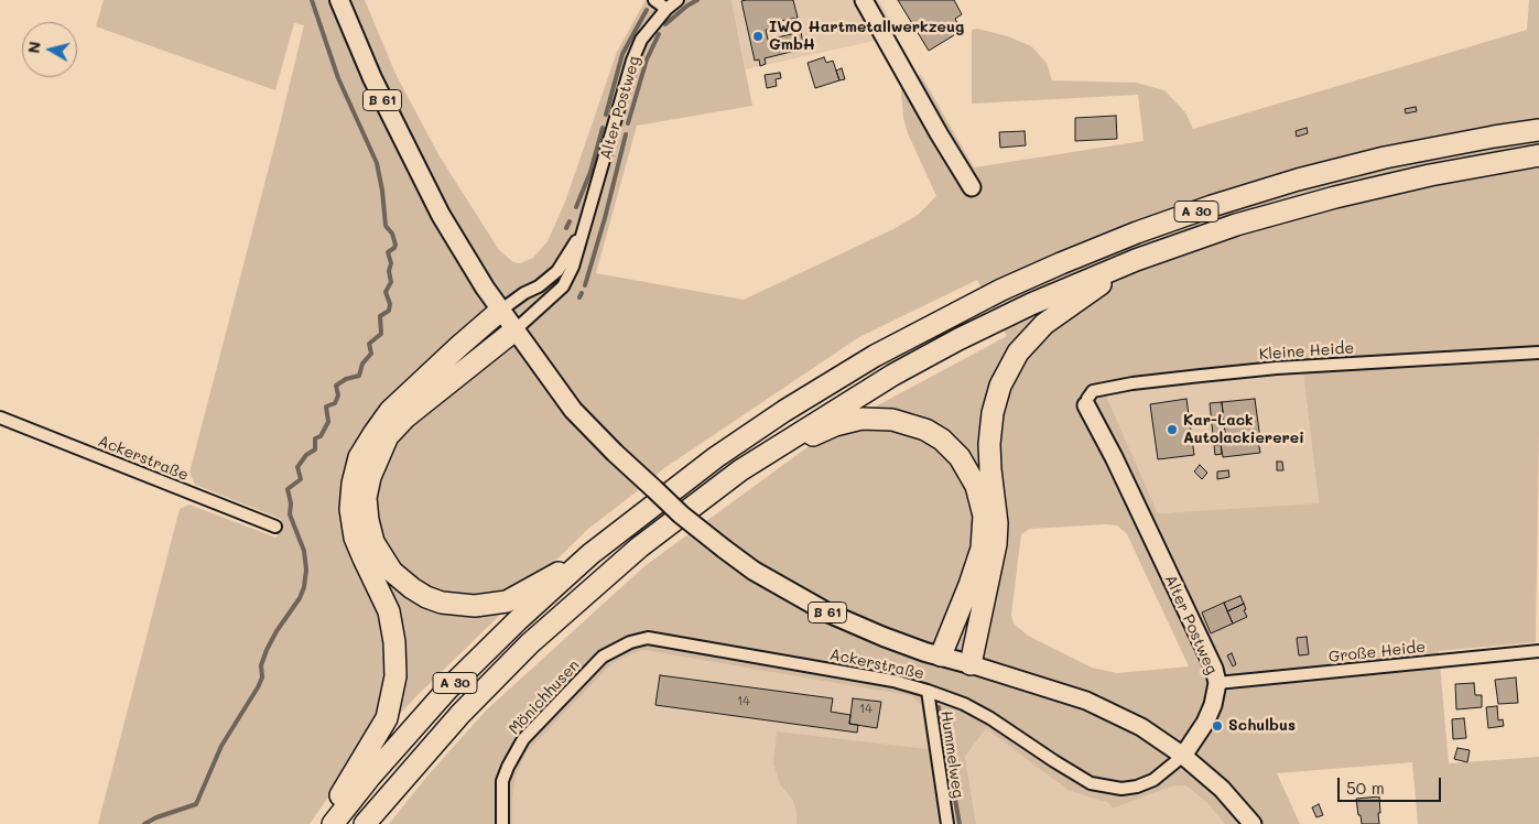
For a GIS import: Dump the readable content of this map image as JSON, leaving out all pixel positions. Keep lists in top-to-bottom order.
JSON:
{
  "streets": {
    "highway": ["A 30"],
    "main road": ["B 61"],
    "street": [
      "Alter Postweg",
      "Kleine Heide",
      "Ackerstraße",
      "Große Heide",
      "Mönichhusen",
      "Hummelweg"
    ]
  },
  "crossings": [
    ["B 61", "Alter Postweg"],
    ["Alter Postweg", "Kleine Heide"],
    ["Alter Postweg", "Ackerstraße"],
    ["Alter Postweg", "Große Heide"],
    ["Ackerstraße", "Mönichhusen"],
    ["Ackerstraße", "Hummelweg"]
  ],
  "places": ["IWO Hartmetallwerkzeug GmbH", "Kar-Lack Autolackiererei", "Schulbus"],
  "house_numbers": ["14", "14"],
  "scale_bar": "50 m",
  "north": "left"
}
